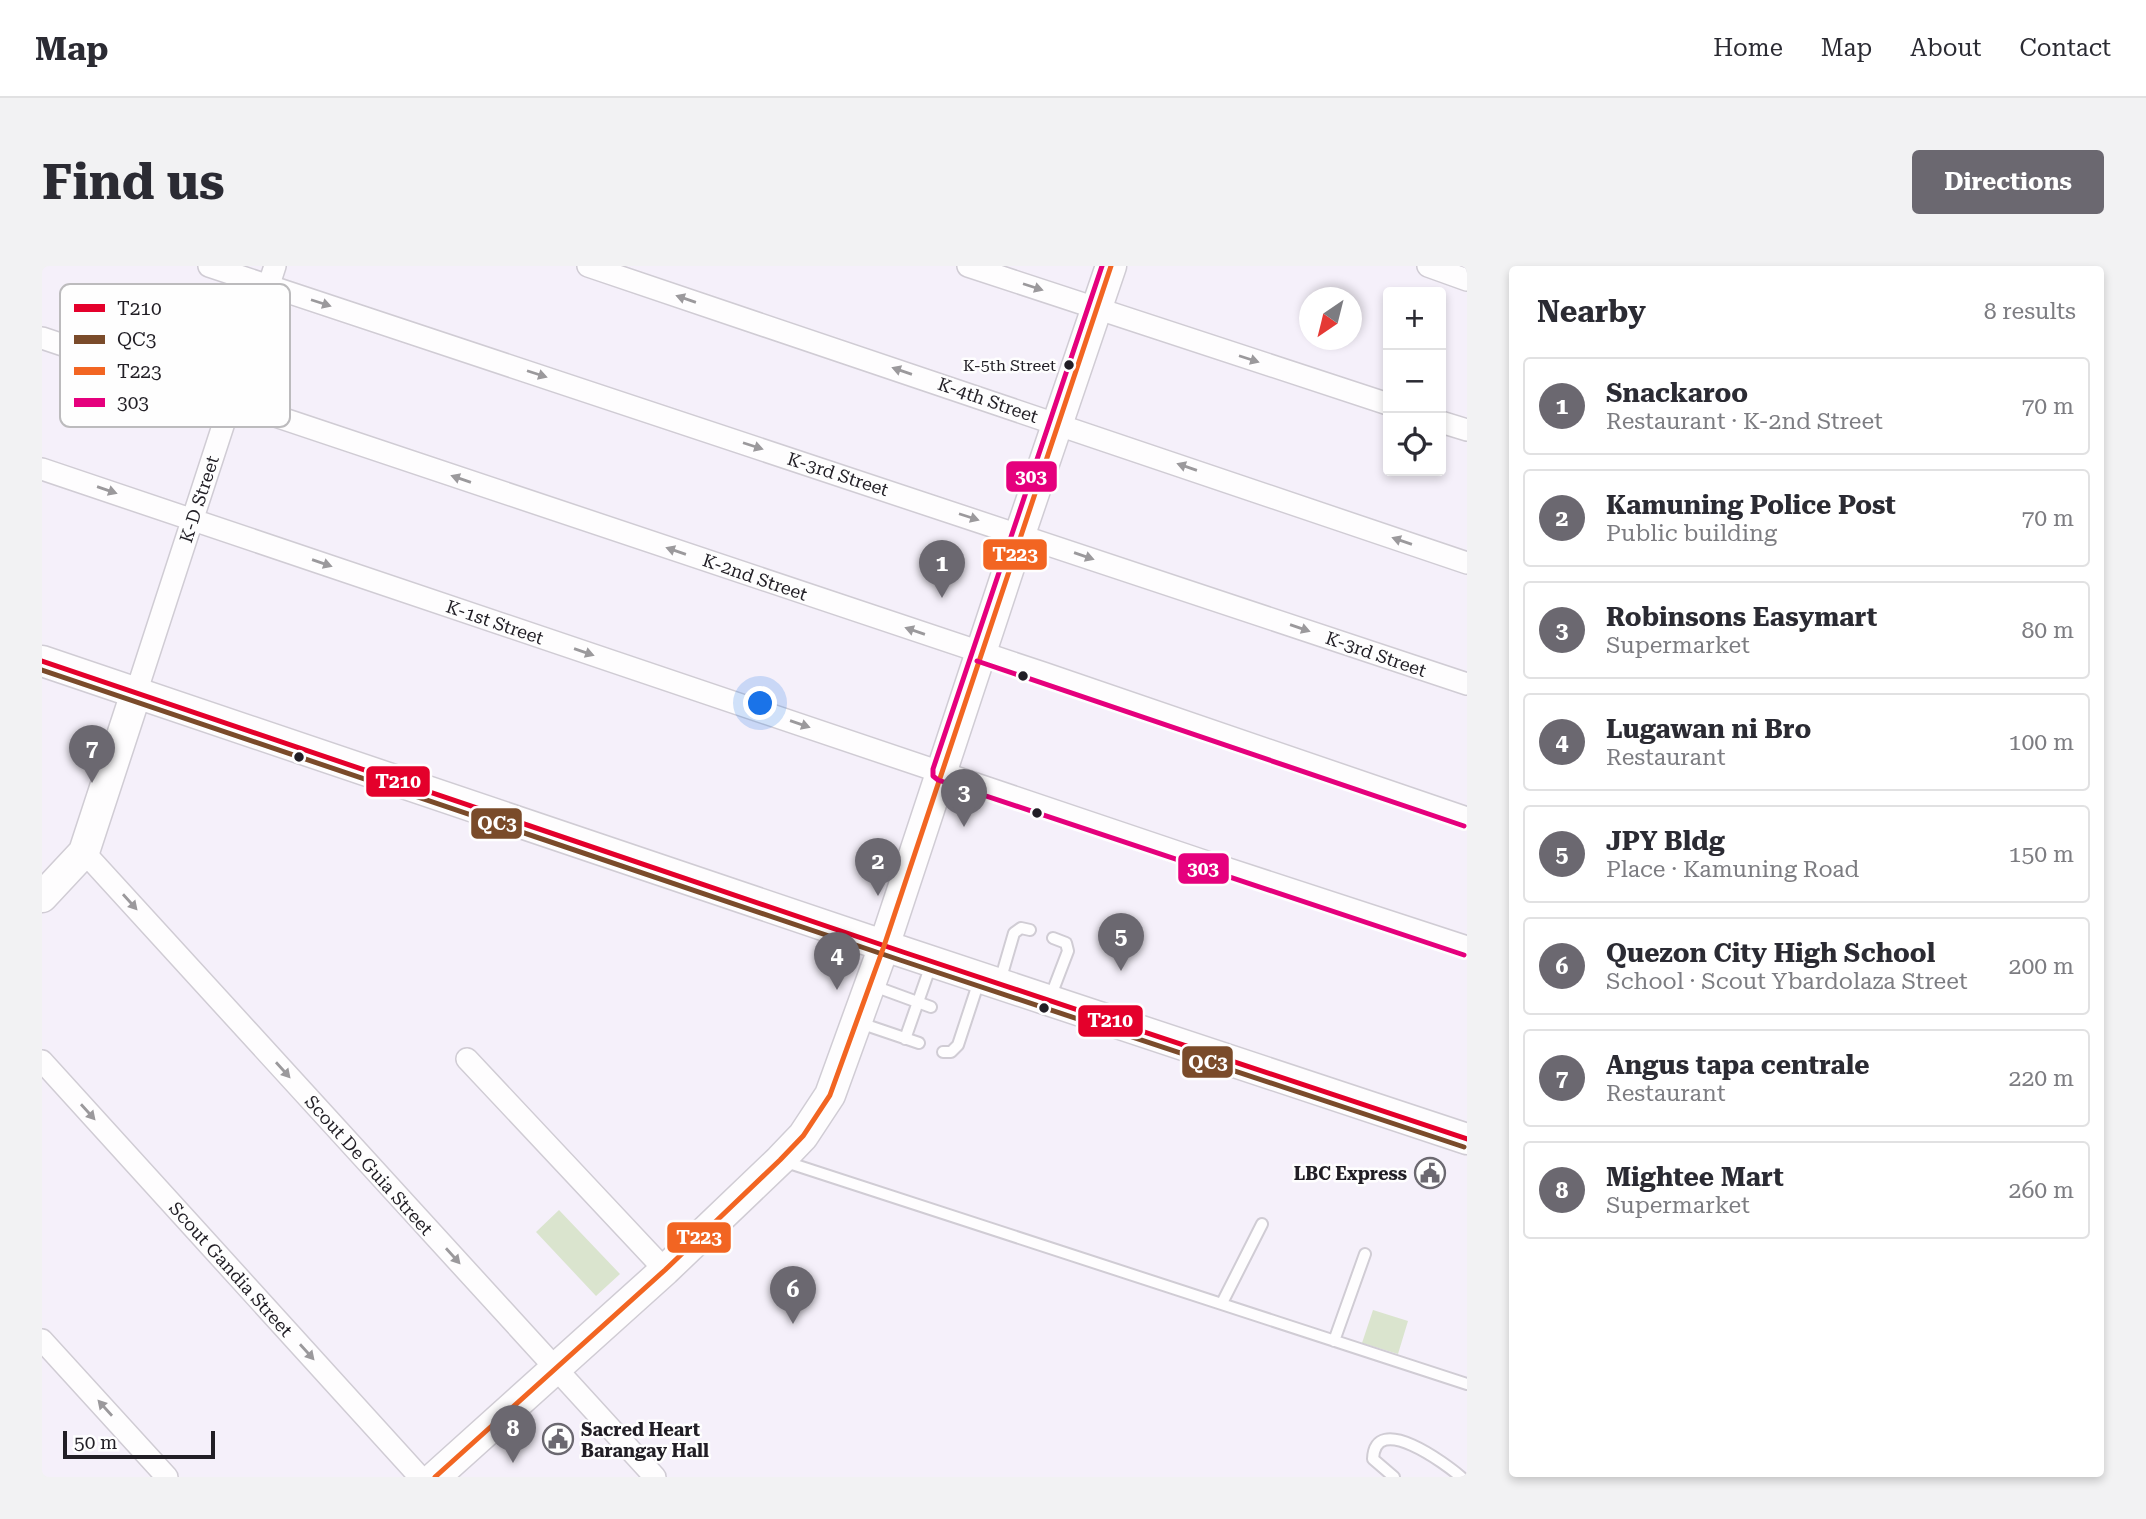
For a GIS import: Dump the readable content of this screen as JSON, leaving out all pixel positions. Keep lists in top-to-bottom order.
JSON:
{
  "streets": {
    "street": [
      "K-4th Street",
      "K-3rd Street",
      "K-D Street",
      "K-2nd Street",
      "K-1st Street",
      "Scout De Guia Street",
      "Scout Gandia Street"
    ]
  },
  "crossings": [
    ["K-D Street", "K-1st Street"]
  ],
  "one_way": ["K-3rd Street", "K-2nd Street"],
  "places": {
    "other": ["K-5th Street"],
    "public building": ["LBC Express", "Sacred Heart Barangay Hall"]
  },
  "lines": [
    "transit line T223",
    "transit line 303",
    "transit line T210",
    "transit line QC3"
  ],
  "legend": [
    "T210",
    "QC3",
    "T223",
    "303"
  ],
  "scale_bar": "50 m",
  "north": "bottom left",
  "page": {
    "header": "Map",
    "nav": [
      "Home",
      "Map",
      "About",
      "Contact"
    ],
    "buttons": "Directions",
    "title": "Find us",
    "heading": ["Nearby", "8 results"],
    "map_buttons": ["+", "−"],
    "list": [
      {
        "mark": "1",
        "name": "Snackaroo",
        "note": "Restaurant · K-2nd Street",
        "value": "70 m"
      },
      {
        "mark": "2",
        "name": "Kamuning Police Post",
        "note": "Public building",
        "value": "70 m"
      },
      {
        "mark": "3",
        "name": "Robinsons Easymart",
        "note": "Supermarket",
        "value": "80 m"
      },
      {
        "mark": "4",
        "name": "Lugawan ni Bro",
        "note": "Restaurant",
        "value": "100 m"
      },
      {
        "mark": "5",
        "name": "JPY Bldg",
        "note": "Place · Kamuning Road",
        "value": "150 m"
      },
      {
        "mark": "6",
        "name": "Quezon City High School",
        "note": "School · Scout Ybardolaza Street",
        "value": "200 m"
      },
      {
        "mark": "7",
        "name": "Angus tapa centrale",
        "note": "Restaurant",
        "value": "220 m"
      },
      {
        "mark": "8",
        "name": "Mightee Mart",
        "note": "Supermarket",
        "value": "260 m"
      }
    ],
    "pins": [
      "1",
      "7",
      "3",
      "2",
      "5",
      "4",
      "6",
      "8"
    ],
    "scale": "50 m"
  }
}
